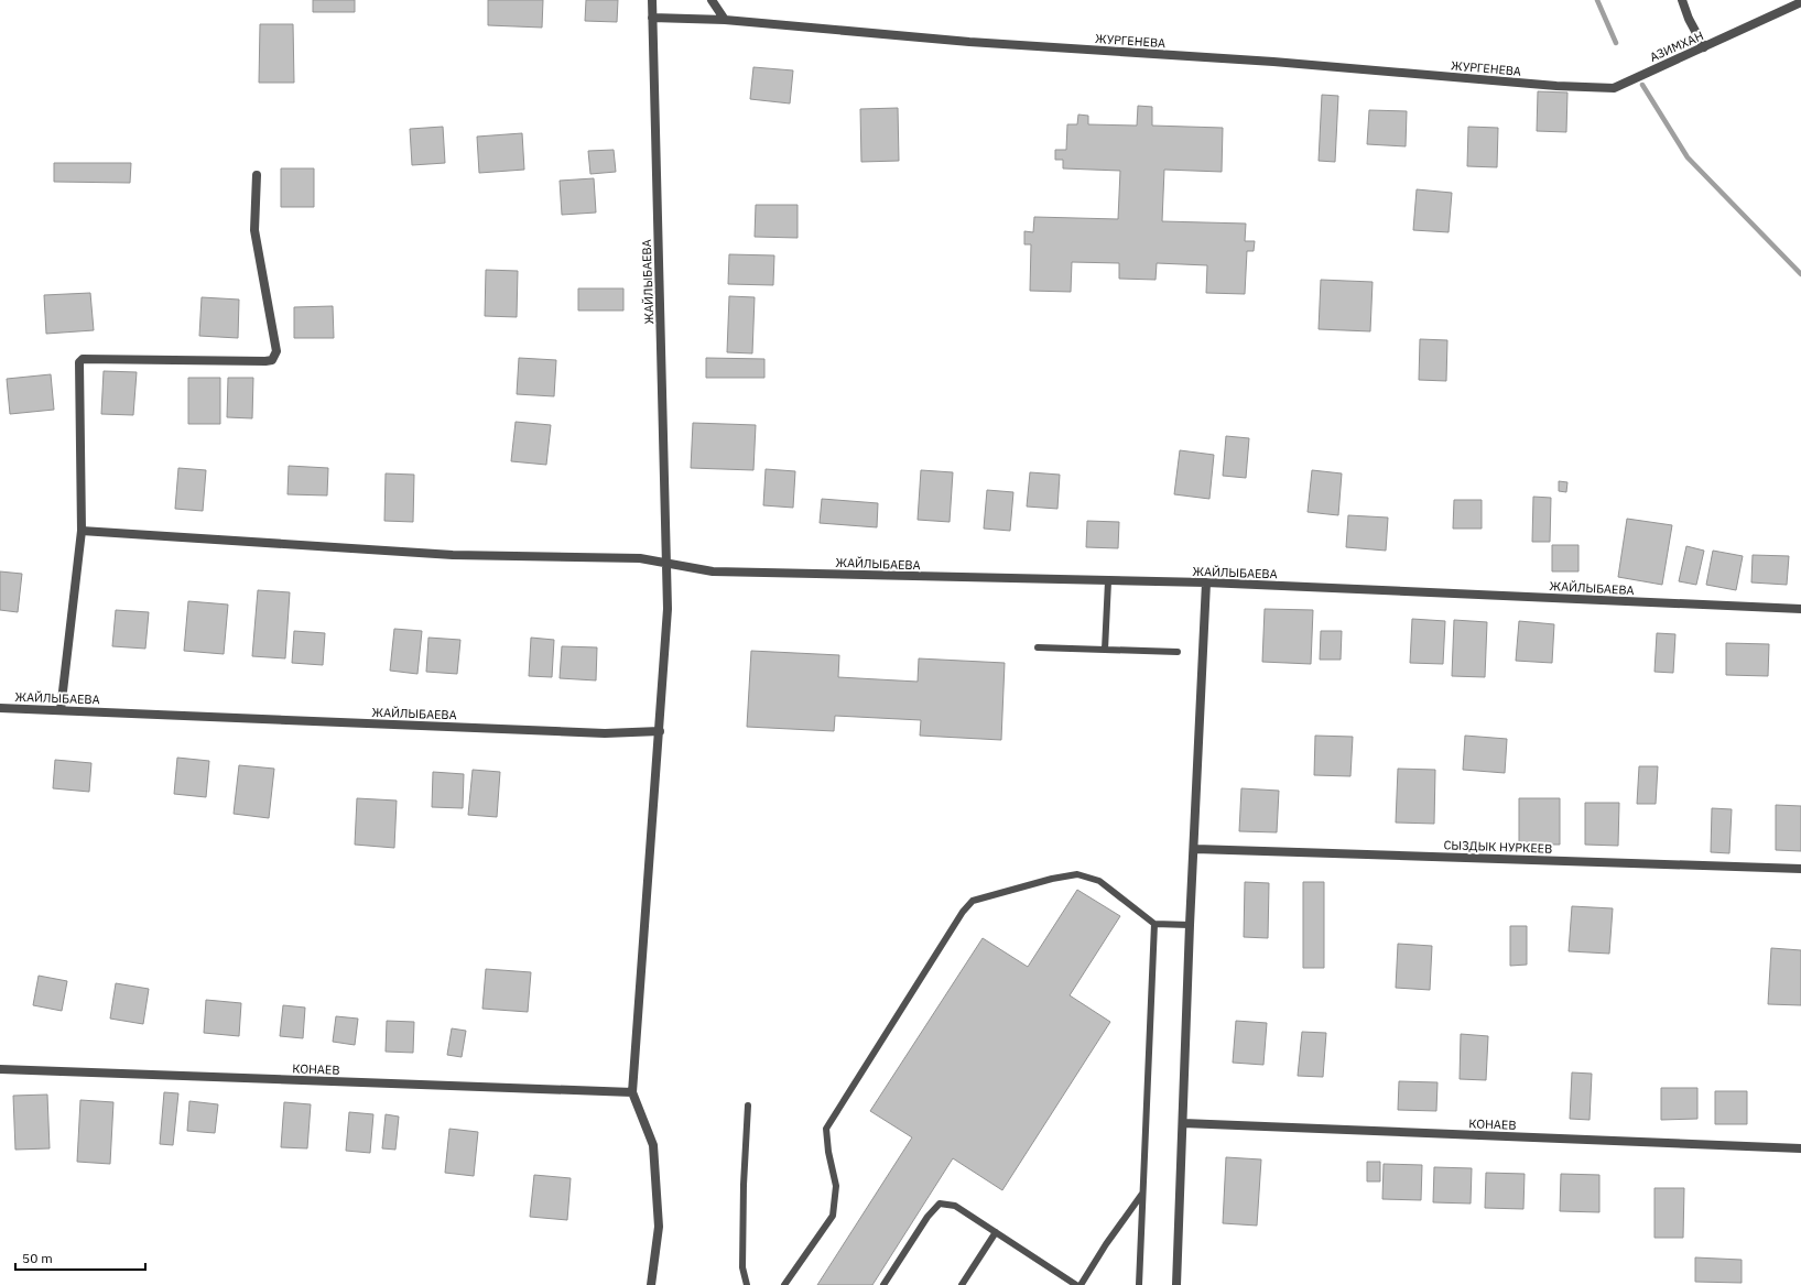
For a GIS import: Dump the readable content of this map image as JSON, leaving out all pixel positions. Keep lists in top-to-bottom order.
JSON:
{
  "streets": {
    "street": [
      "ЖУРГЕНЕВА",
      "АЗИМХАН",
      "ЖАЙЛЫБАЕВА",
      "СЫЗДЫК НУРКЕЕВ",
      "КОНАЕВ"
    ]
  },
  "crossings": [
    ["ЖУРГЕНЕВА", "АЗИМХАН"],
    ["ЖУРГЕНЕВА", "ЖАЙЛЫБАЕВА"]
  ],
  "scale_bar": "50 m"
}
